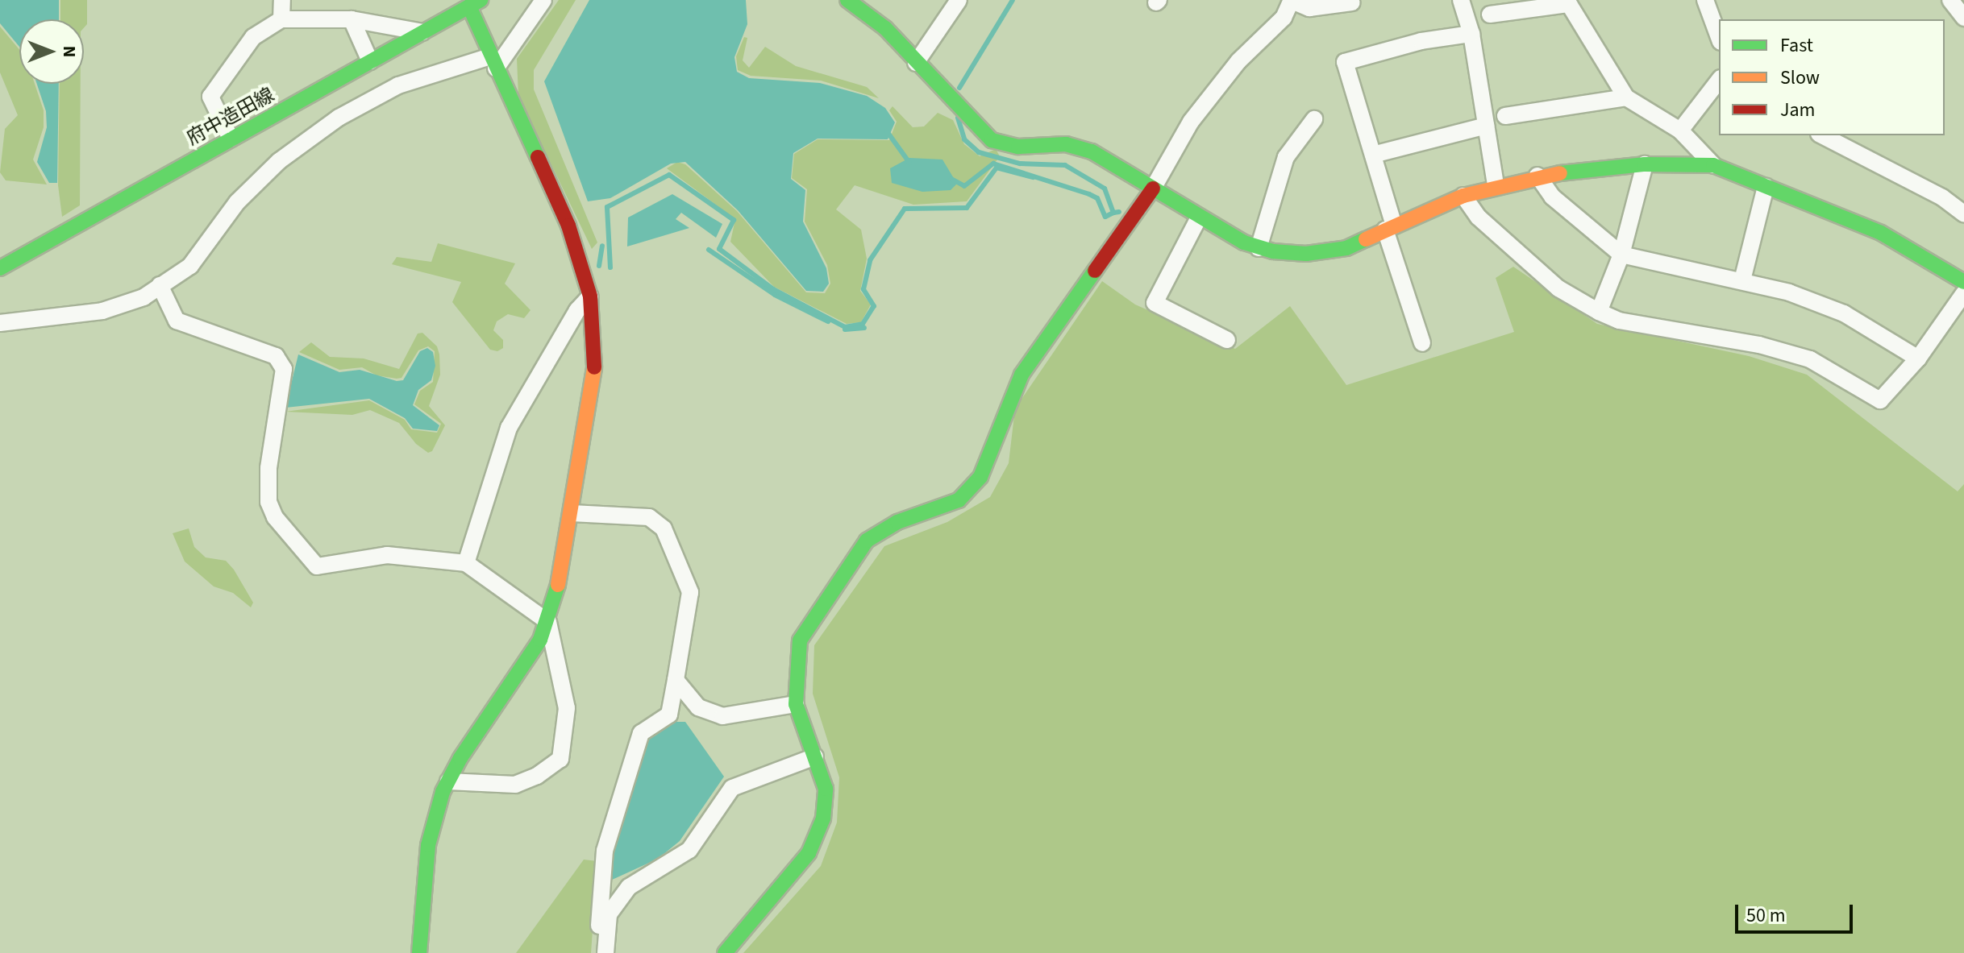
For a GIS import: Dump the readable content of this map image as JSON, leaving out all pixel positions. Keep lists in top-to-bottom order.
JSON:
{
  "streets": {
    "street": ["府中造田線"]
  },
  "legend": ["Fast", "Slow", "Jam"],
  "scale_bar": "50 m",
  "north": "right"
}
